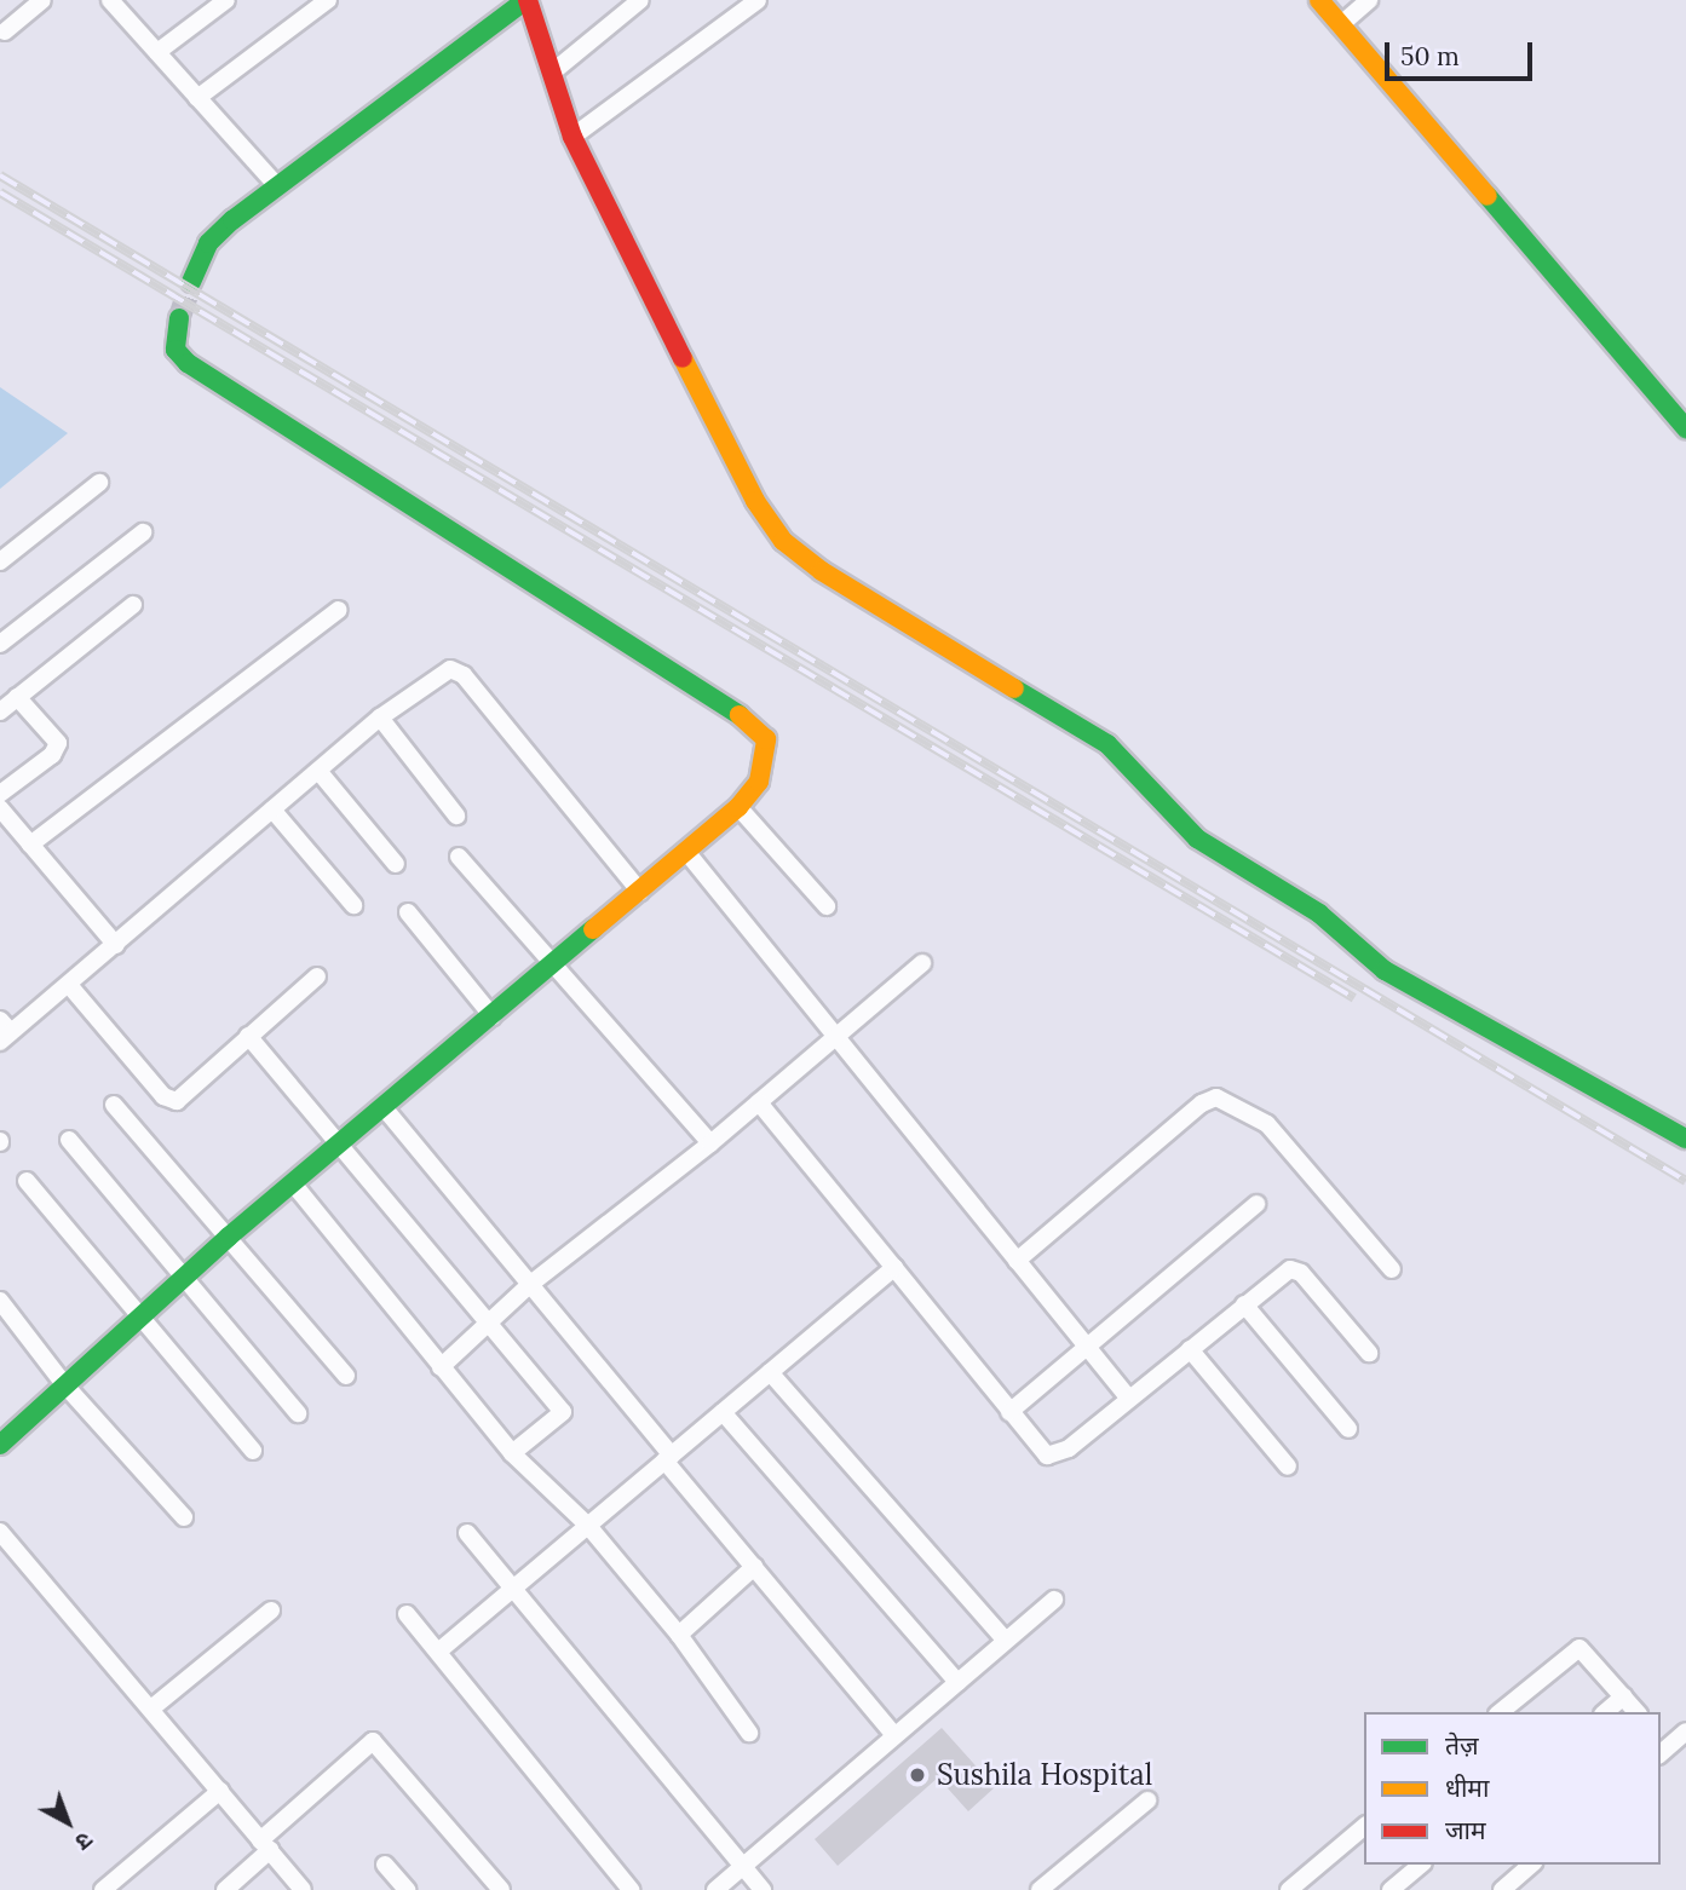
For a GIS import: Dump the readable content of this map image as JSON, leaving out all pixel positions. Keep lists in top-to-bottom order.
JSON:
{
  "places": ["Sushila Hospital"],
  "legend": ["तेज़", "धीमा", "जाम"],
  "scale_bar": "50 m",
  "north": "bottom right"
}
